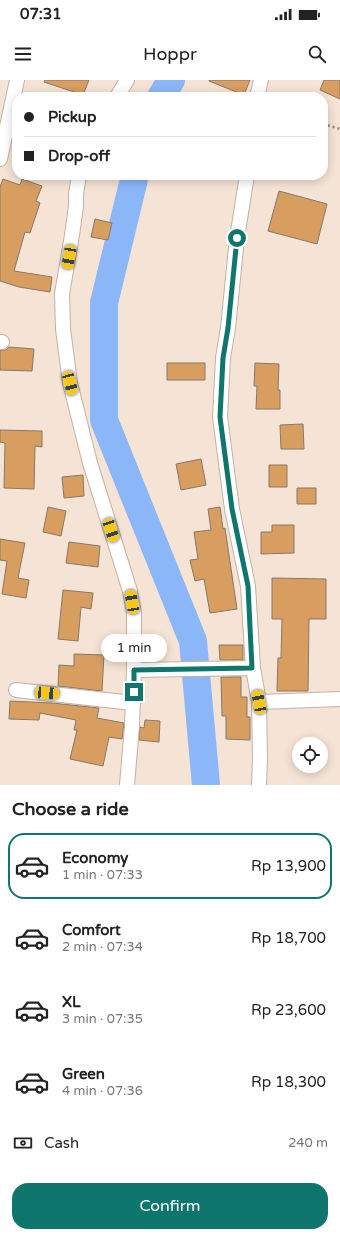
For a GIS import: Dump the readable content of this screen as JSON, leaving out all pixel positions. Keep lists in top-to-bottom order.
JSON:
{
  "page": {
    "status": "07:31",
    "header": "Hoppr",
    "banner": ["Pickup", "Drop-off"],
    "bubble": "1 min",
    "heading": "Choose a ride",
    "list": [
      {
        "name": "Economy",
        "note": "1 min · 07:33",
        "value": "Rp 13,900"
      },
      {
        "name": "Comfort",
        "note": "2 min · 07:34",
        "value": "Rp 18,700"
      },
      {
        "name": "XL",
        "note": "3 min · 07:35",
        "value": "Rp 23,600"
      },
      {
        "name": "Green",
        "note": "4 min · 07:36",
        "value": "Rp 18,300"
      }
    ],
    "pay": ["Cash", "240 m"],
    "buttons": "Confirm"
  }
}
